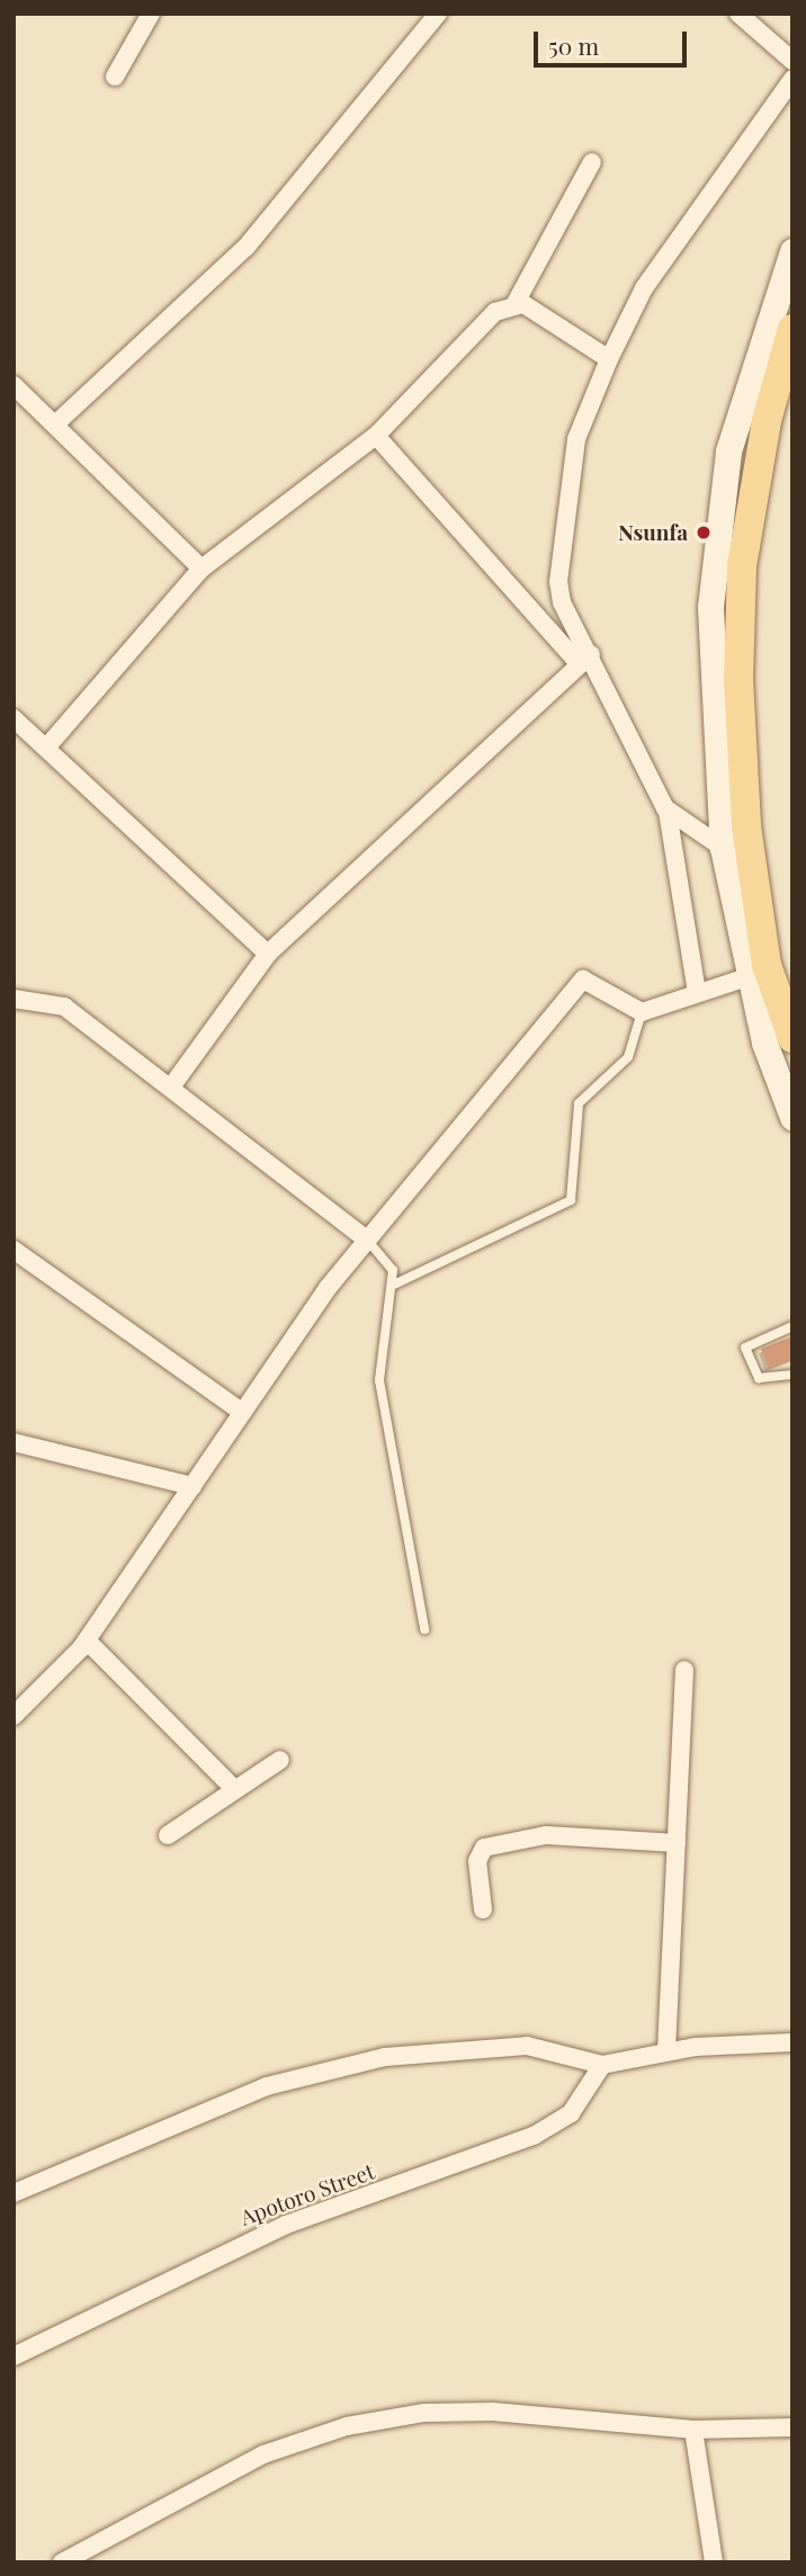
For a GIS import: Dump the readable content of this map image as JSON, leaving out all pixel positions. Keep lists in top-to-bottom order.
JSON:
{
  "streets": {
    "street": ["Apotoro Street"]
  },
  "places": ["Nsunfa"],
  "scale_bar": "50 m"
}
